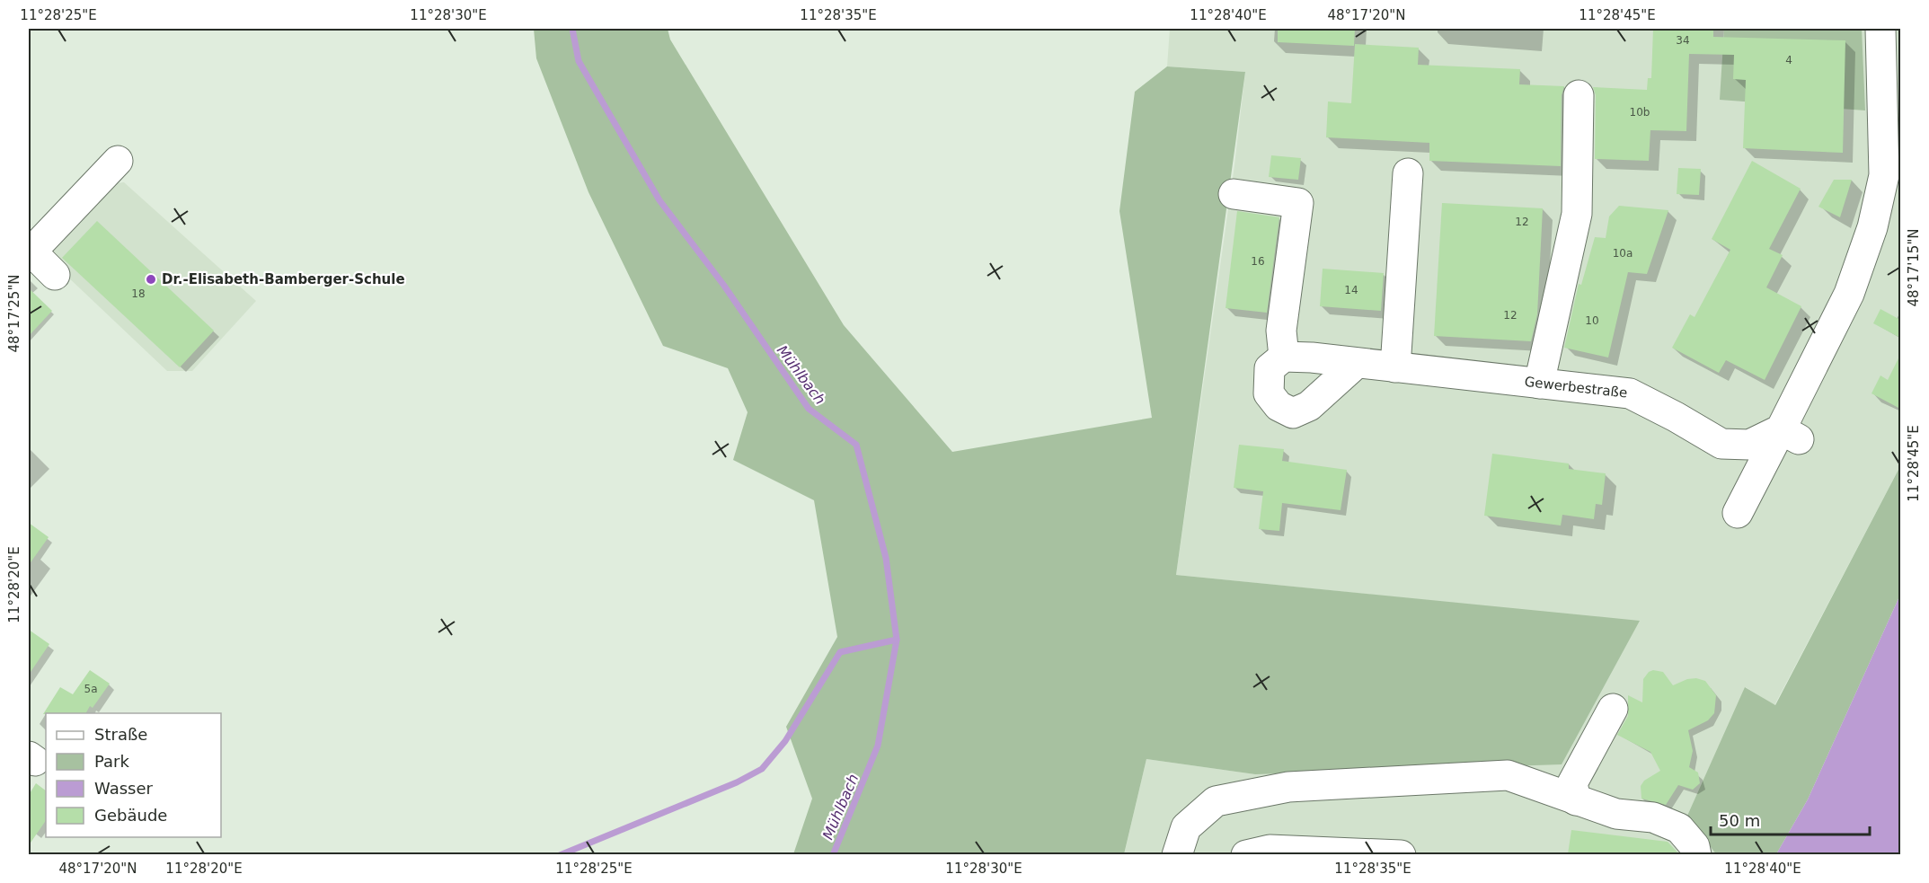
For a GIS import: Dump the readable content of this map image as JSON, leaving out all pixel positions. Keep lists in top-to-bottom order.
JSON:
{
  "streets": {
    "street": ["Gewerbestraße"]
  },
  "water": ["Mühlbach"],
  "places": ["Dr.-Elisabeth-Bamberger-Schule"],
  "house_numbers": [
    "34",
    "4",
    "10b",
    "12",
    "10a",
    "16",
    "14",
    "18",
    "12",
    "10",
    "5a"
  ],
  "legend": [
    "Straße",
    "Park",
    "Wasser",
    "Gebäude"
  ],
  "scale_bar": "50 m",
  "coordinates": [
    "11°28'25\"E",
    "11°28'30\"E",
    "11°28'35\"E",
    "11°28'40\"E",
    "48°17'20\"N",
    "11°28'45\"E",
    "48°17'15\"N",
    "48°17'25\"N",
    "11°28'20\"E"
  ]
}
